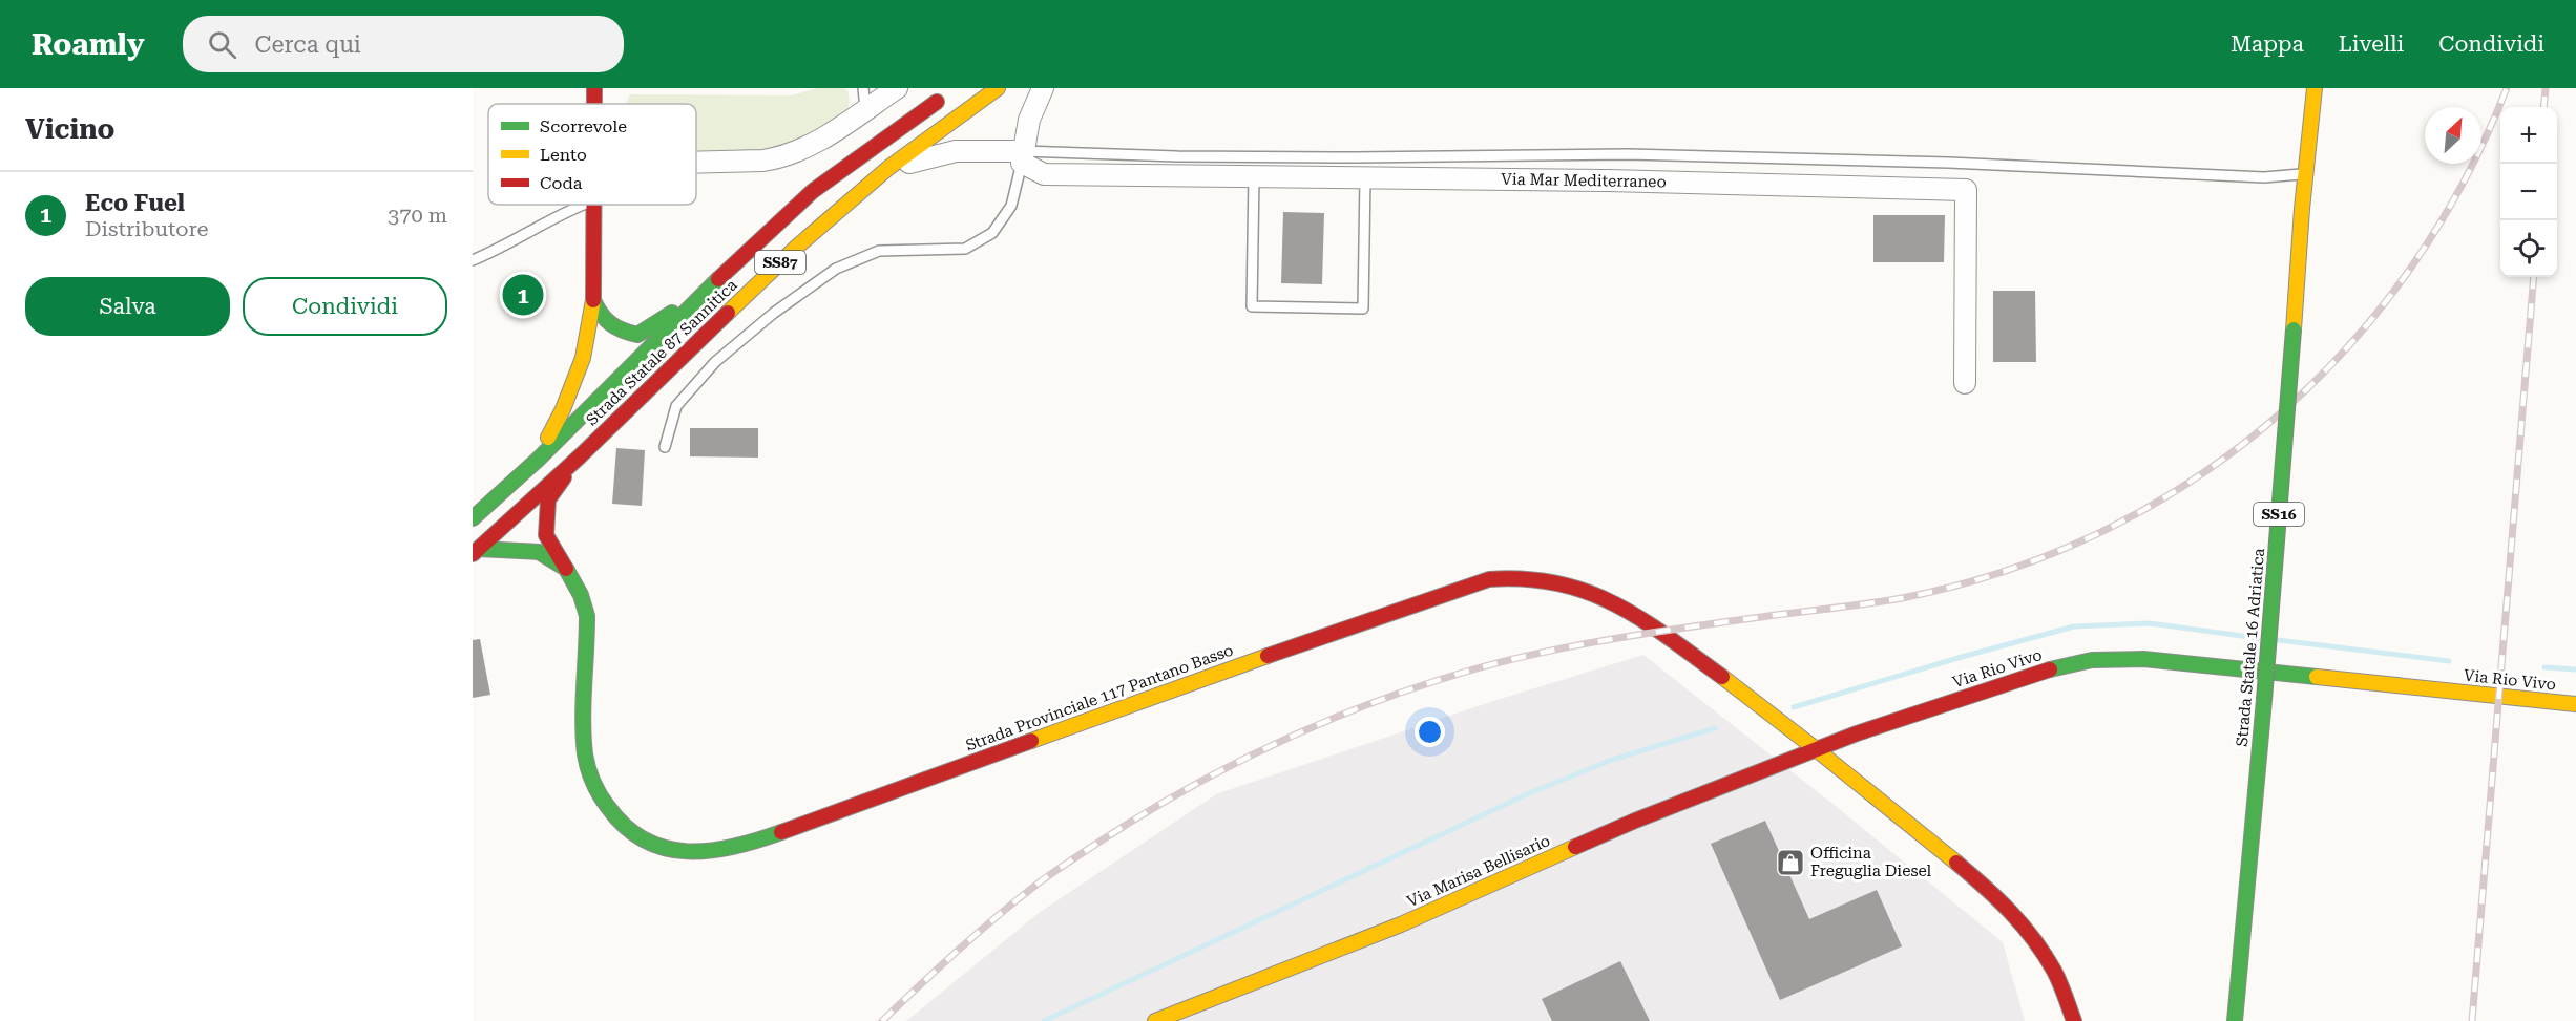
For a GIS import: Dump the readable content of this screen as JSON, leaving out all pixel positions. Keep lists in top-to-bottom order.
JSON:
{
  "streets": {
    "main road": [
      "SS87",
      "Strada Statale 87 Sannitica",
      "SS16",
      "Strada Statale 16 Adriatica",
      "Via Rio Vivo",
      "Strada Provinciale 117 Pantano Basso",
      "Via Marisa Bellisario"
    ],
    "street": ["Via Mar Mediterraneo"]
  },
  "crossings": [
    ["SS87", "Strada Statale 87 Sannitica"],
    ["SS87", "Strada Provinciale 117 Pantano Basso"],
    ["Via Rio Vivo", "Strada Provinciale 117 Pantano Basso"],
    ["Via Rio Vivo", "Via Marisa Bellisario"],
    ["Strada Provinciale 117 Pantano Basso", "Via Marisa Bellisario"]
  ],
  "places": {
    "shop": ["Officina Freguglia Diesel"]
  },
  "legend": ["Scorrevole", "Lento", "Coda"],
  "north": "top right",
  "page": {
    "header": "Roamly",
    "search": "Cerca qui",
    "nav": ["Mappa", "Livelli", "Condividi"],
    "heading": "Vicino",
    "map_buttons": ["+", "−"],
    "list": [
      {
        "mark": "1",
        "name": "Eco Fuel",
        "note": "Distributore",
        "value": "370 m"
      }
    ],
    "buttons": ["Salva", "Condividi"],
    "pins": "1"
  }
}
